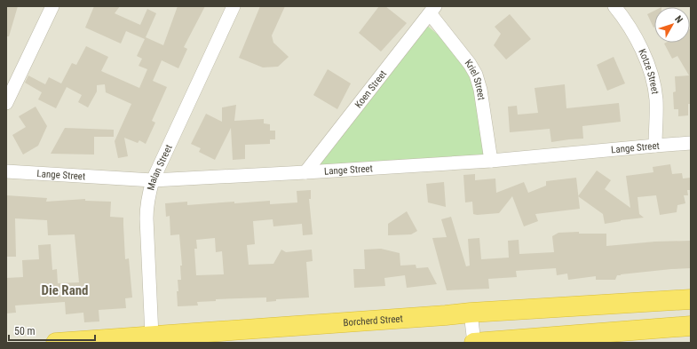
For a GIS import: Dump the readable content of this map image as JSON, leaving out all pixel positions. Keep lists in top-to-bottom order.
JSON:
{
  "streets": {
    "highway": ["Borcherd Street"],
    "street": [
      "Kotze Street",
      "Kriel Street",
      "Koen Street",
      "Lange Street",
      "Malan Street"
    ]
  },
  "crossings": [
    ["Kotze Street", "Lange Street"],
    ["Kriel Street", "Koen Street"],
    ["Kriel Street", "Lange Street"],
    ["Koen Street", "Lange Street"],
    ["Lange Street", "Malan Street"],
    ["Malan Street", "Borcherd Street"]
  ],
  "districts": ["Die Rand"],
  "scale_bar": "50 m",
  "north": "top right"
}
